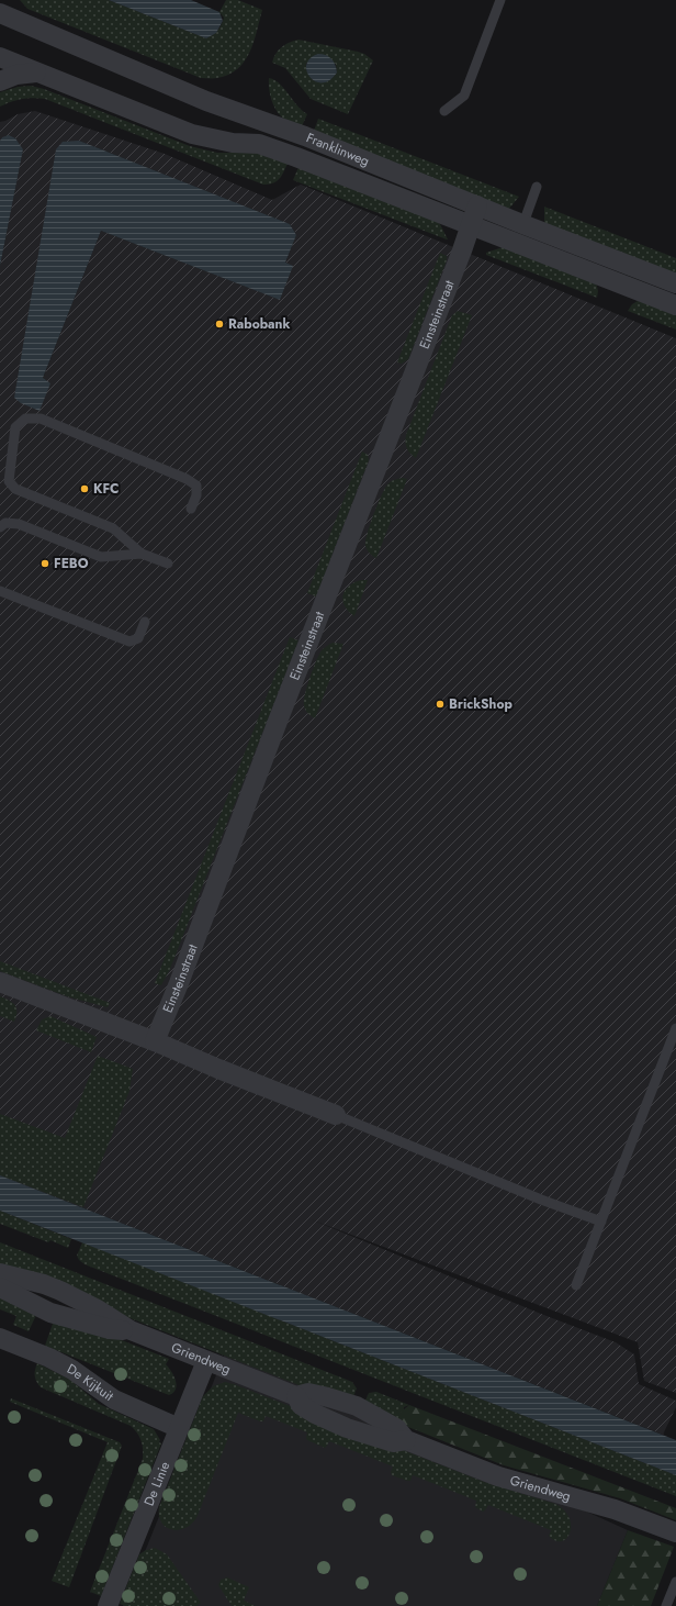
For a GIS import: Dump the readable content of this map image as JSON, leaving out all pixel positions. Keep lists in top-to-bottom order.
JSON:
{
  "streets": {
    "street": [
      "Franklinweg",
      "Einsteinstraat",
      "Griendweg",
      "De Kijkuit",
      "De Linie"
    ]
  },
  "crossings": [
    ["Franklinweg", "Einsteinstraat"],
    ["Griendweg", "De Linie"],
    ["De Kijkuit", "De Linie"]
  ],
  "places": [
    "Rabobank",
    "KFC",
    "FEBO",
    "BrickShop"
  ]
}
